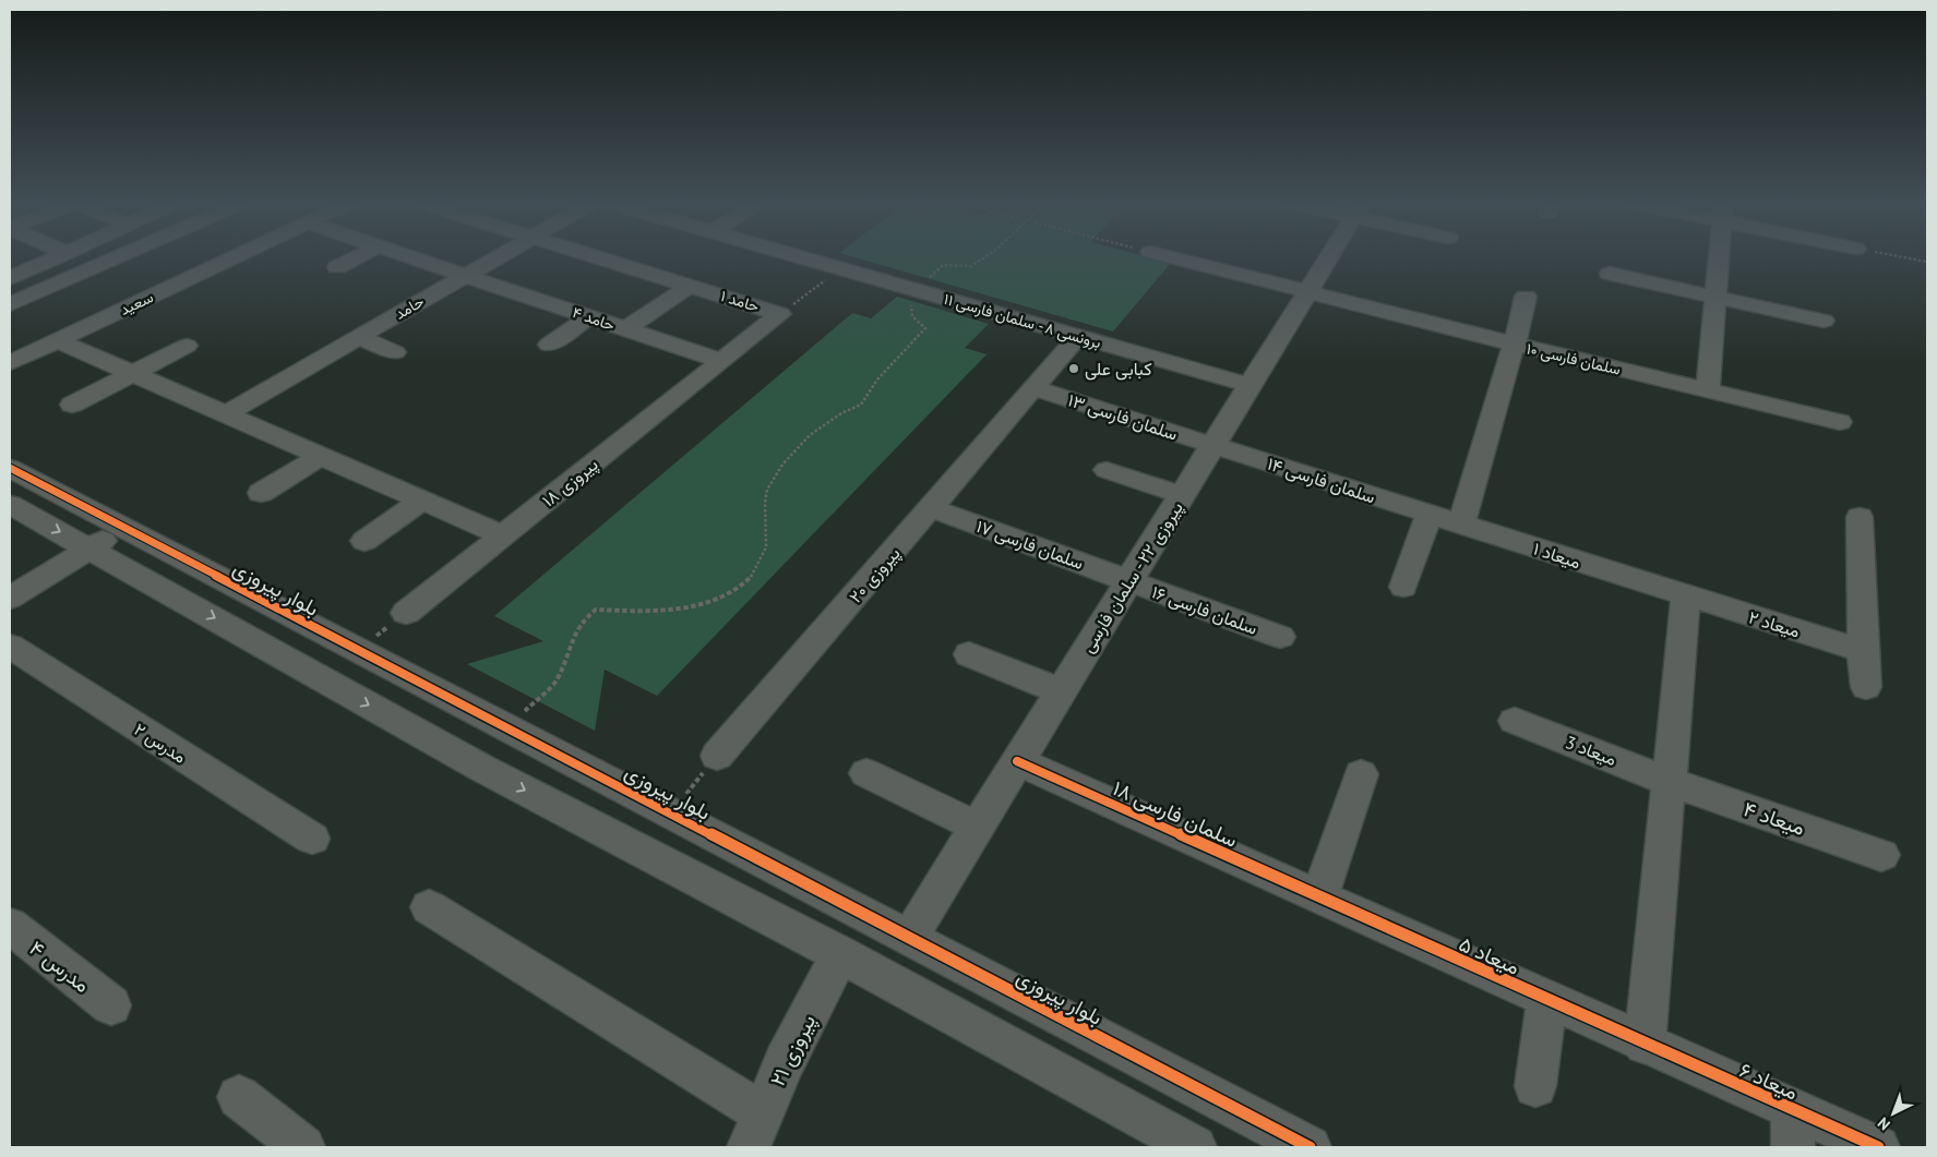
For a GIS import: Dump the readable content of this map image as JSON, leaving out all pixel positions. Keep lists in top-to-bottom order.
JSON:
{
  "streets": {
    "street": [
      "حامد ۱",
      "سعید",
      "حامد",
      "حامد ۴",
      "برونسی ۸ - سلمان فارسی ۱۱",
      "سلمان فارسی ۱۰",
      "سلمان فارسی ۱۳",
      "سلمان فارسی ۱۴",
      "پیروزی ۱۸",
      "سلمان فارسی ۱۷",
      "میعاد ۱",
      "پیروزی ۲۰",
      "پیروزی ۲۲ - سلمان فارسی",
      "بلوار پیروزی",
      "سلمان فارسی ۱۶",
      "میعاد ۲",
      "مدرس ۲",
      "میعاد 3",
      "سلمان فارسی ۱۸",
      "میعاد ۴",
      "میعاد ۵",
      "مدرس ۴",
      "پیروزی ۲۱",
      "میعاد ۶"
    ]
  },
  "crossings": [
    ["حامد ۱", "پیروزی ۱۸"],
    ["حامد", "حامد ۴"],
    ["حامد ۴", "پیروزی ۱۸"],
    ["برونسی ۸ - سلمان فارسی ۱۱", "پیروزی ۲۰"],
    ["برونسی ۸ - سلمان فارسی ۱۱", "پیروزی ۲۲ - سلمان فارسی"],
    ["سلمان فارسی ۱۰", "پیروزی ۲۲ - سلمان فارسی"],
    ["سلمان فارسی ۱۳", "سلمان فارسی ۱۴"],
    ["سلمان فارسی ۱۳", "پیروزی ۲۰"],
    ["سلمان فارسی ۱۳", "پیروزی ۲۲ - سلمان فارسی"],
    ["سلمان فارسی ۱۴", "میعاد ۱"],
    ["سلمان فارسی ۱۴", "پیروزی ۲۲ - سلمان فارسی"],
    ["سلمان فارسی ۱۷", "پیروزی ۲۰"],
    ["سلمان فارسی ۱۷", "پیروزی ۲۲ - سلمان فارسی"],
    ["سلمان فارسی ۱۷", "سلمان فارسی ۱۶"],
    ["میعاد ۱", "میعاد ۲"],
    ["پیروزی ۲۲ - سلمان فارسی", "بلوار پیروزی"],
    ["پیروزی ۲۲ - سلمان فارسی", "سلمان فارسی ۱۶"],
    ["پیروزی ۲۲ - سلمان فارسی", "سلمان فارسی ۱۸"],
    ["میعاد 3", "میعاد ۴"],
    ["سلمان فارسی ۱۸", "میعاد ۵"],
    ["میعاد ۵", "میعاد ۶"]
  ],
  "places": ["کبابی علی"],
  "north": "bottom left"
}
